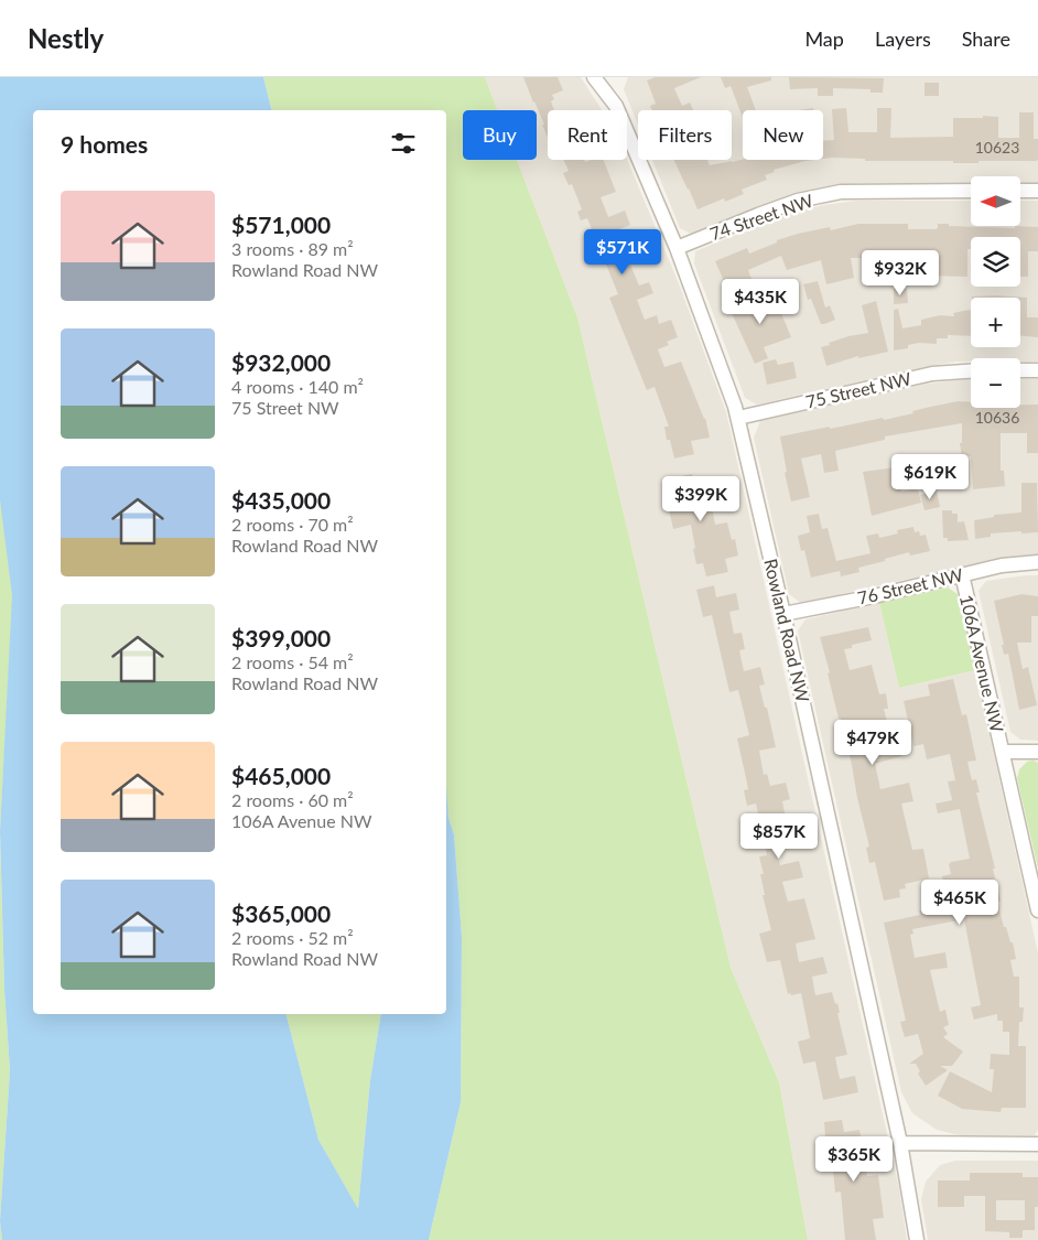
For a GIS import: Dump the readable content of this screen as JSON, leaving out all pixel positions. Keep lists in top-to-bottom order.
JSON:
{
  "streets": {
    "street": [
      "74 Street NW",
      "75 Street NW",
      "76 Street NW",
      "Rowland Road NW",
      "106A Avenue NW"
    ]
  },
  "crossings": [
    ["74 Street NW", "Rowland Road NW"],
    ["75 Street NW", "Rowland Road NW"],
    ["76 Street NW", "Rowland Road NW"],
    ["76 Street NW", "106A Avenue NW"]
  ],
  "house_numbers": ["10623", "10636"],
  "north": "left",
  "page": {
    "header": "Nestly",
    "nav": ["Map", "Layers", "Share"],
    "chip": [
      "Buy",
      "Rent",
      "Filters",
      "New"
    ],
    "heading": "9 homes",
    "map_buttons": ["+", "−"],
    "list": [
      {
        "name": "$571,000",
        "note": "3 rooms · 89 m² · Rowland Road NW"
      },
      {
        "name": "$932,000",
        "note": "4 rooms · 140 m² · 75 Street NW"
      },
      {
        "name": "$435,000",
        "note": "2 rooms · 70 m² · Rowland Road NW"
      },
      {
        "name": "$399,000",
        "note": "2 rooms · 54 m² · Rowland Road NW"
      },
      {
        "name": "$465,000",
        "note": "2 rooms · 60 m² · 106A Avenue NW"
      },
      {
        "name": "$365,000",
        "note": "2 rooms · 52 m² · Rowland Road NW"
      }
    ],
    "price": [
      "$571K",
      "$932K",
      "$435K",
      "$619K",
      "$399K",
      "$479K",
      "$857K",
      "$465K",
      "$365K"
    ]
  }
}
